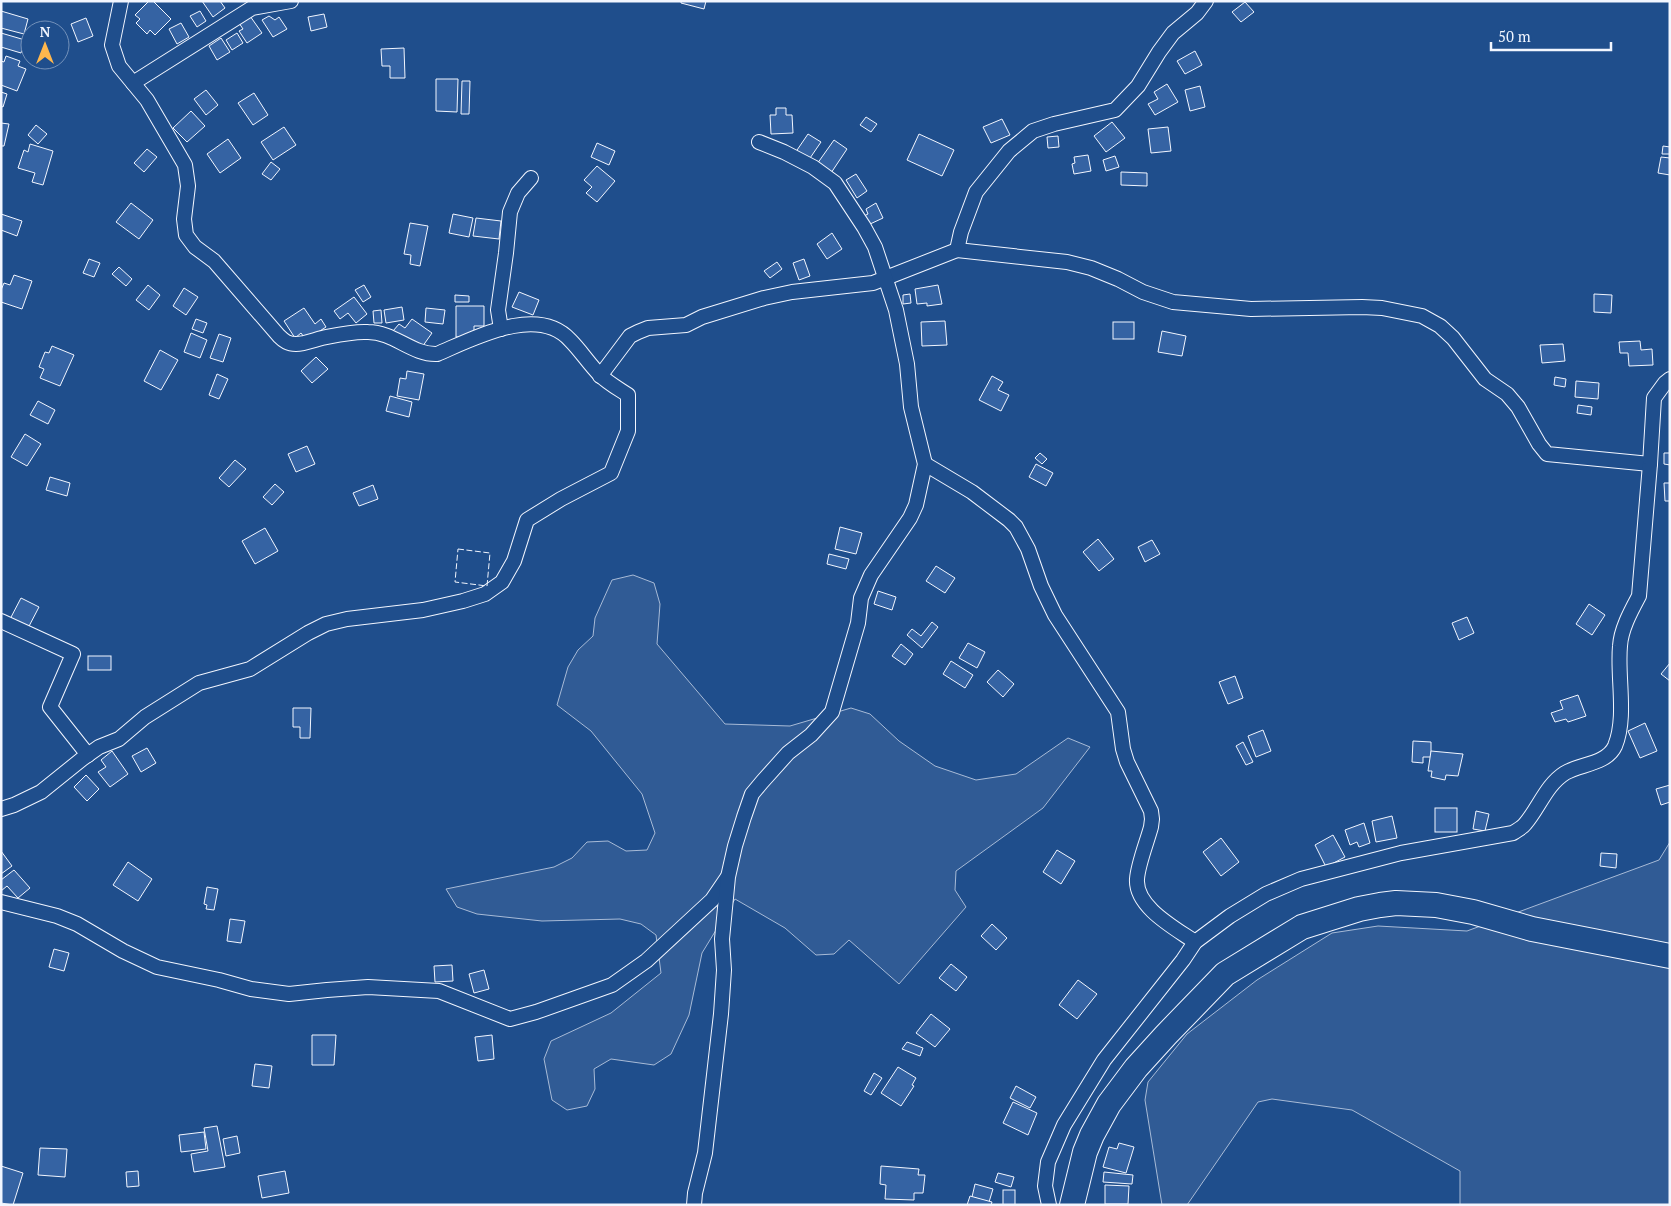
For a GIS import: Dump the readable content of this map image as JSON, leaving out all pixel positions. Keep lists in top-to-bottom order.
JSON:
{
  "scale_bar": "50 m",
  "north": "top"
}
